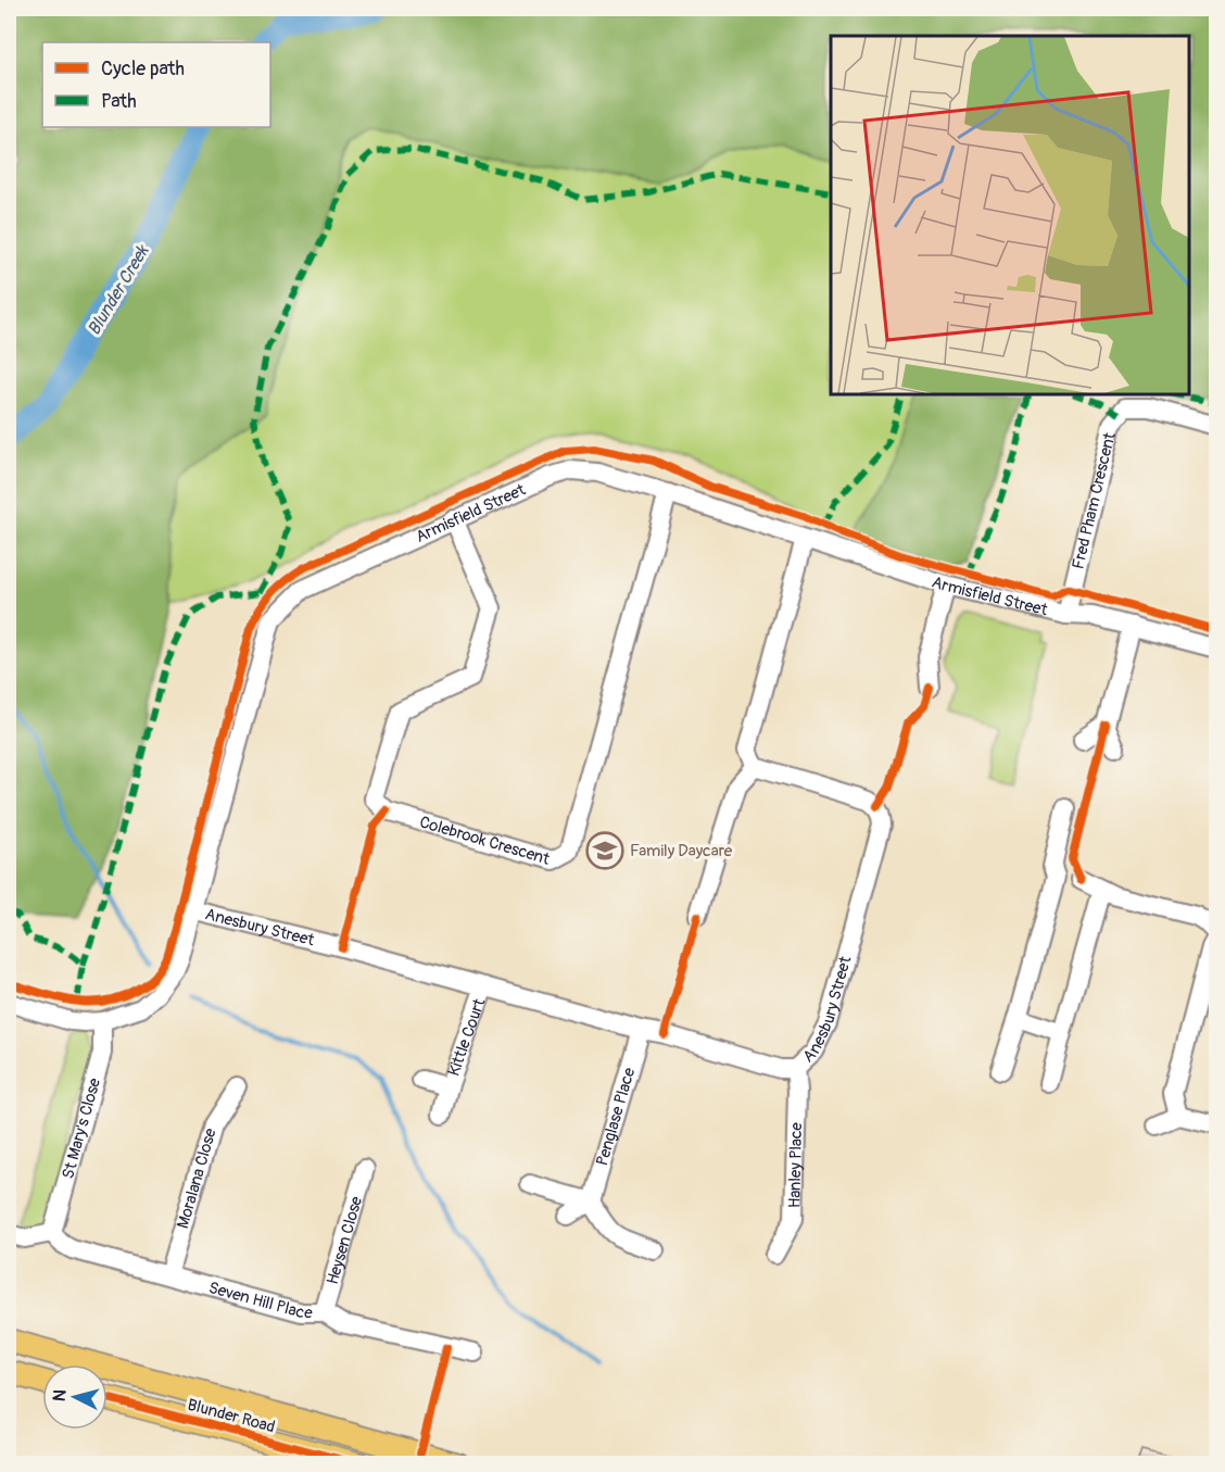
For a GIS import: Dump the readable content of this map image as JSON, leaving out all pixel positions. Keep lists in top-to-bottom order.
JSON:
{
  "streets": {
    "main road": ["Blunder Road"],
    "street": [
      "Fred Pham Crescent",
      "Armisfield Street",
      "Colebrook Crescent",
      "Anesbury Street",
      "Kittle Court",
      "Penglase Place",
      "St Mary's Close",
      "Hanley Place",
      "Moralana Close",
      "Heysen Close",
      "Seven Hill Place"
    ]
  },
  "crossings": [
    ["Fred Pham Crescent", "Armisfield Street"],
    ["Armisfield Street", "Colebrook Crescent"],
    ["Armisfield Street", "Anesbury Street"],
    ["Armisfield Street", "St Mary's Close"],
    ["Anesbury Street", "Kittle Court"],
    ["Anesbury Street", "Penglase Place"],
    ["Anesbury Street", "Hanley Place"],
    ["St Mary's Close", "Seven Hill Place"],
    ["Moralana Close", "Seven Hill Place"],
    ["Heysen Close", "Seven Hill Place"]
  ],
  "water": ["Blunder Creek"],
  "places": {
    "school or university": ["Family Daycare"]
  },
  "legend": ["Cycle path", "Path"],
  "north": "left"
}
